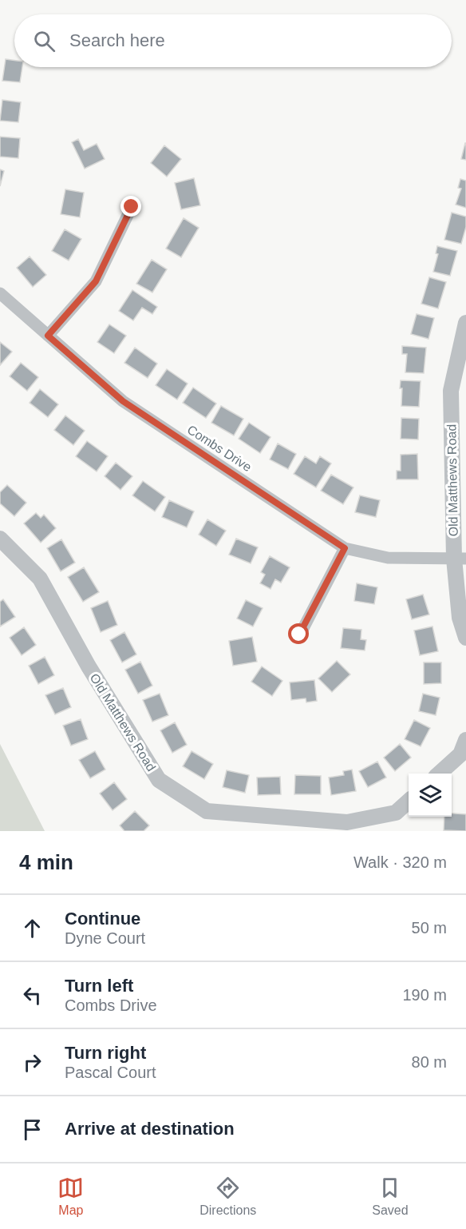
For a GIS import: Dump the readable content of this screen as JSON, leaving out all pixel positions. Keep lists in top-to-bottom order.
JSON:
{
  "streets": {
    "street": ["Combs Drive", "Old Matthews Road"]
  },
  "crossings": [
    ["Combs Drive", "Old Matthews Road"]
  ],
  "page": {
    "search": "Search here",
    "heading": ["4 min", "Walk · 320 m"],
    "list": [
      ["Continue", "Dyne Court", "50 m"],
      ["Turn left", "Combs Drive", "190 m"],
      ["Turn right", "Pascal Court", "80 m"],
      "Arrive at destination"
    ],
    "nav": ["Map", "Directions", "Saved"]
  }
}
